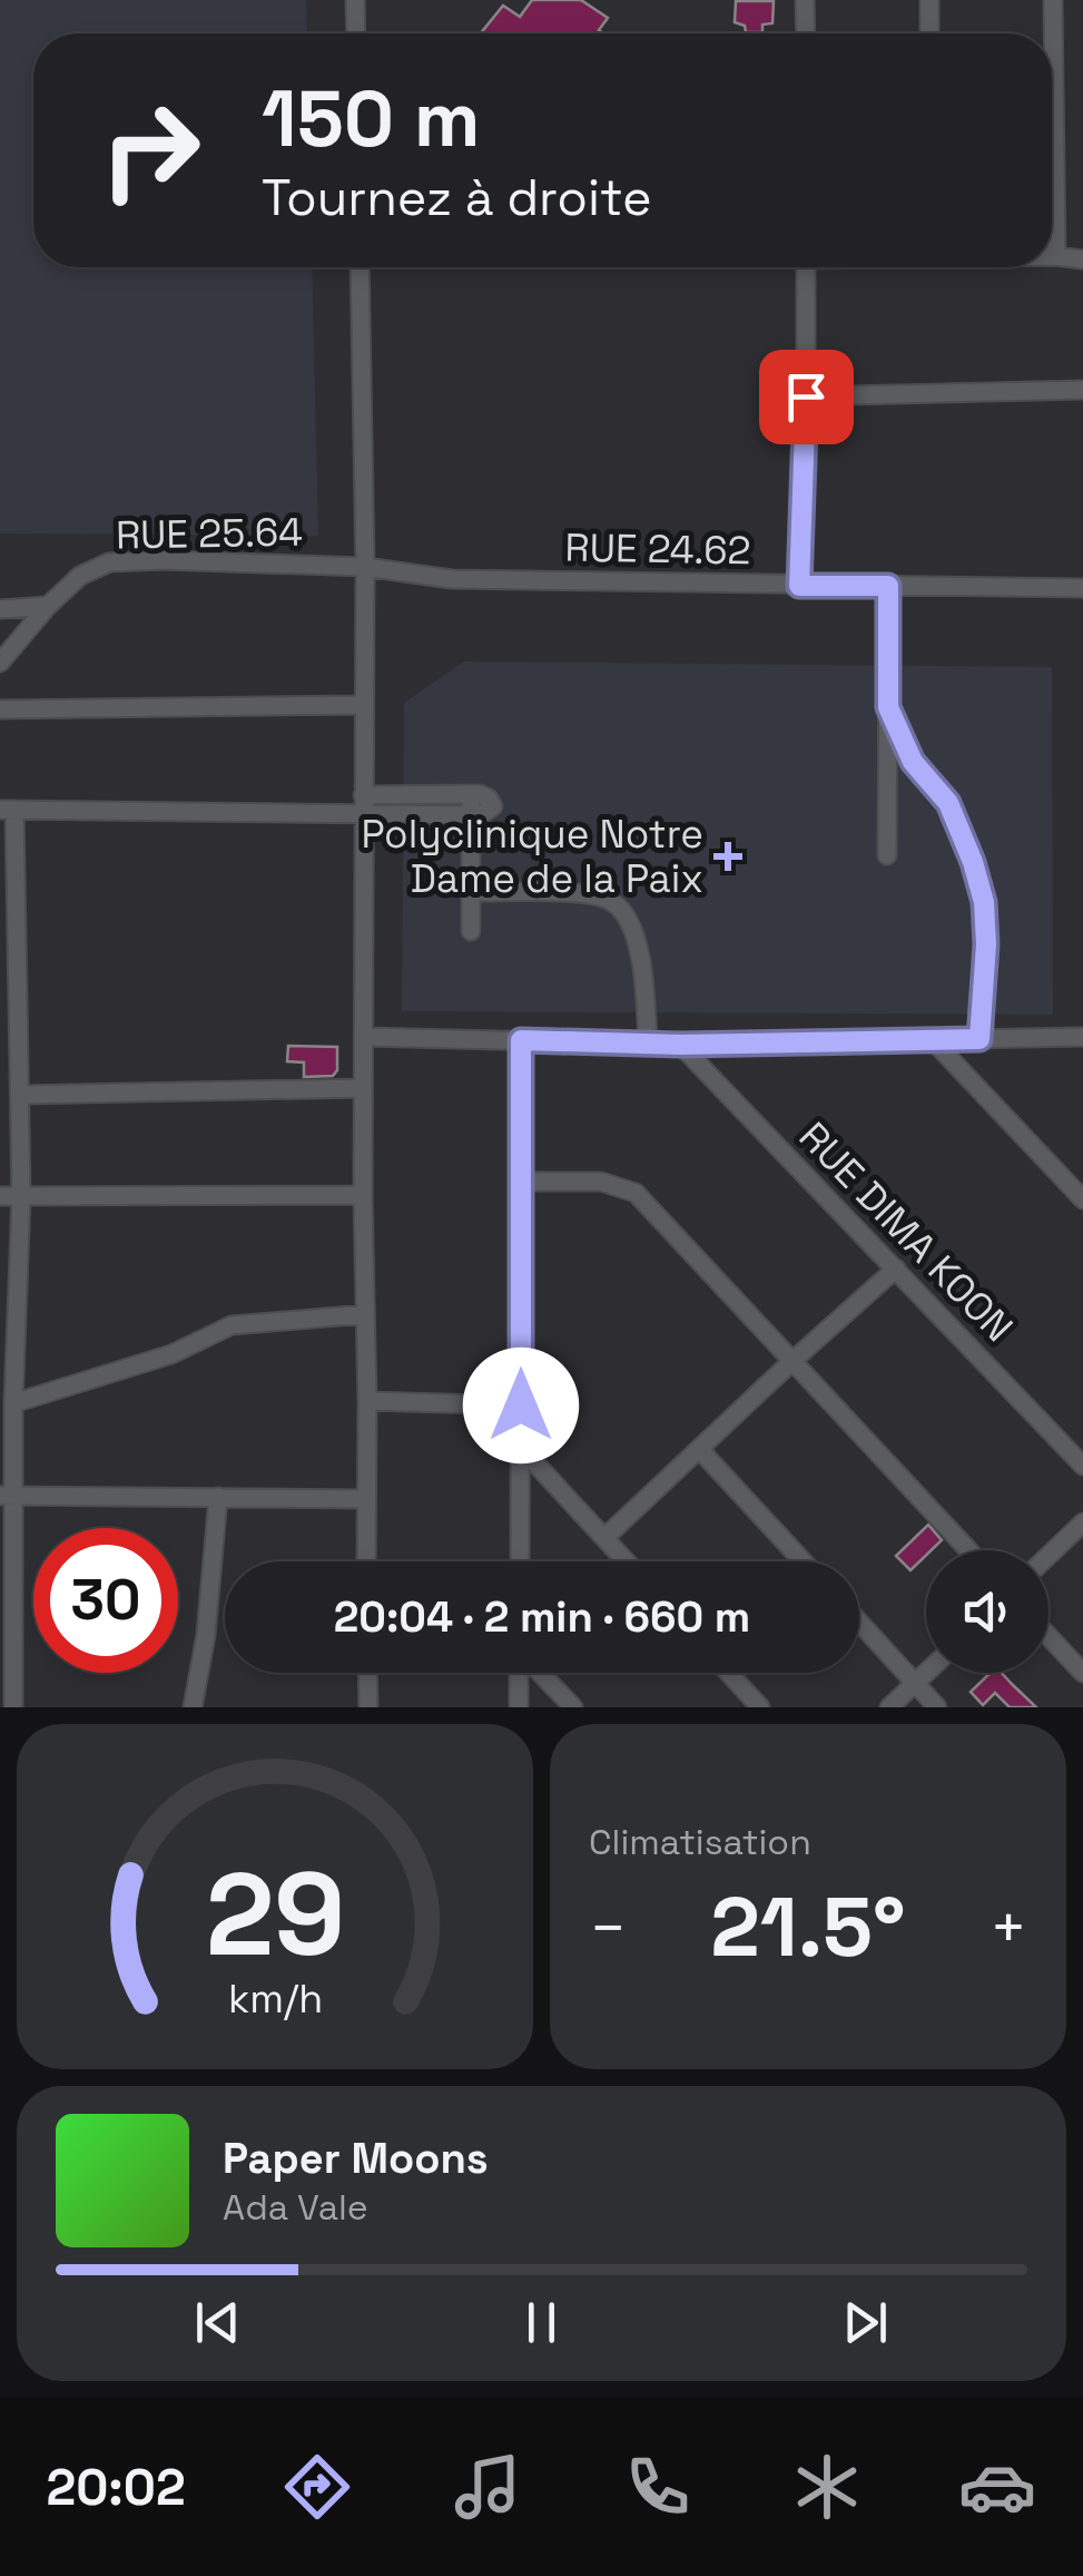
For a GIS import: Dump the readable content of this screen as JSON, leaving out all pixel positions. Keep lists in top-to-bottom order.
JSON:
{
  "streets": {
    "street": ["RUE 25.64", "RUE 24.62", "RUE DIMA KOON"]
  },
  "crossings": [
    ["RUE 25.64", "RUE 24.62"]
  ],
  "places": {
    "health": ["Polyclinique Notre Dame de la Paix"]
  },
  "page": {
    "turn": ["150 m", "Tournez à droite"],
    "limit": "30",
    "trip": "20:04 · 2 min · 660 m",
    "tile": "Climatisation",
    "heat": ["−", "21.5°", "+"],
    "song": ["Paper Moons", "Ada Vale"],
    "tabs": "20:02",
    "gauge": ["29", "km/h"]
  }
}
